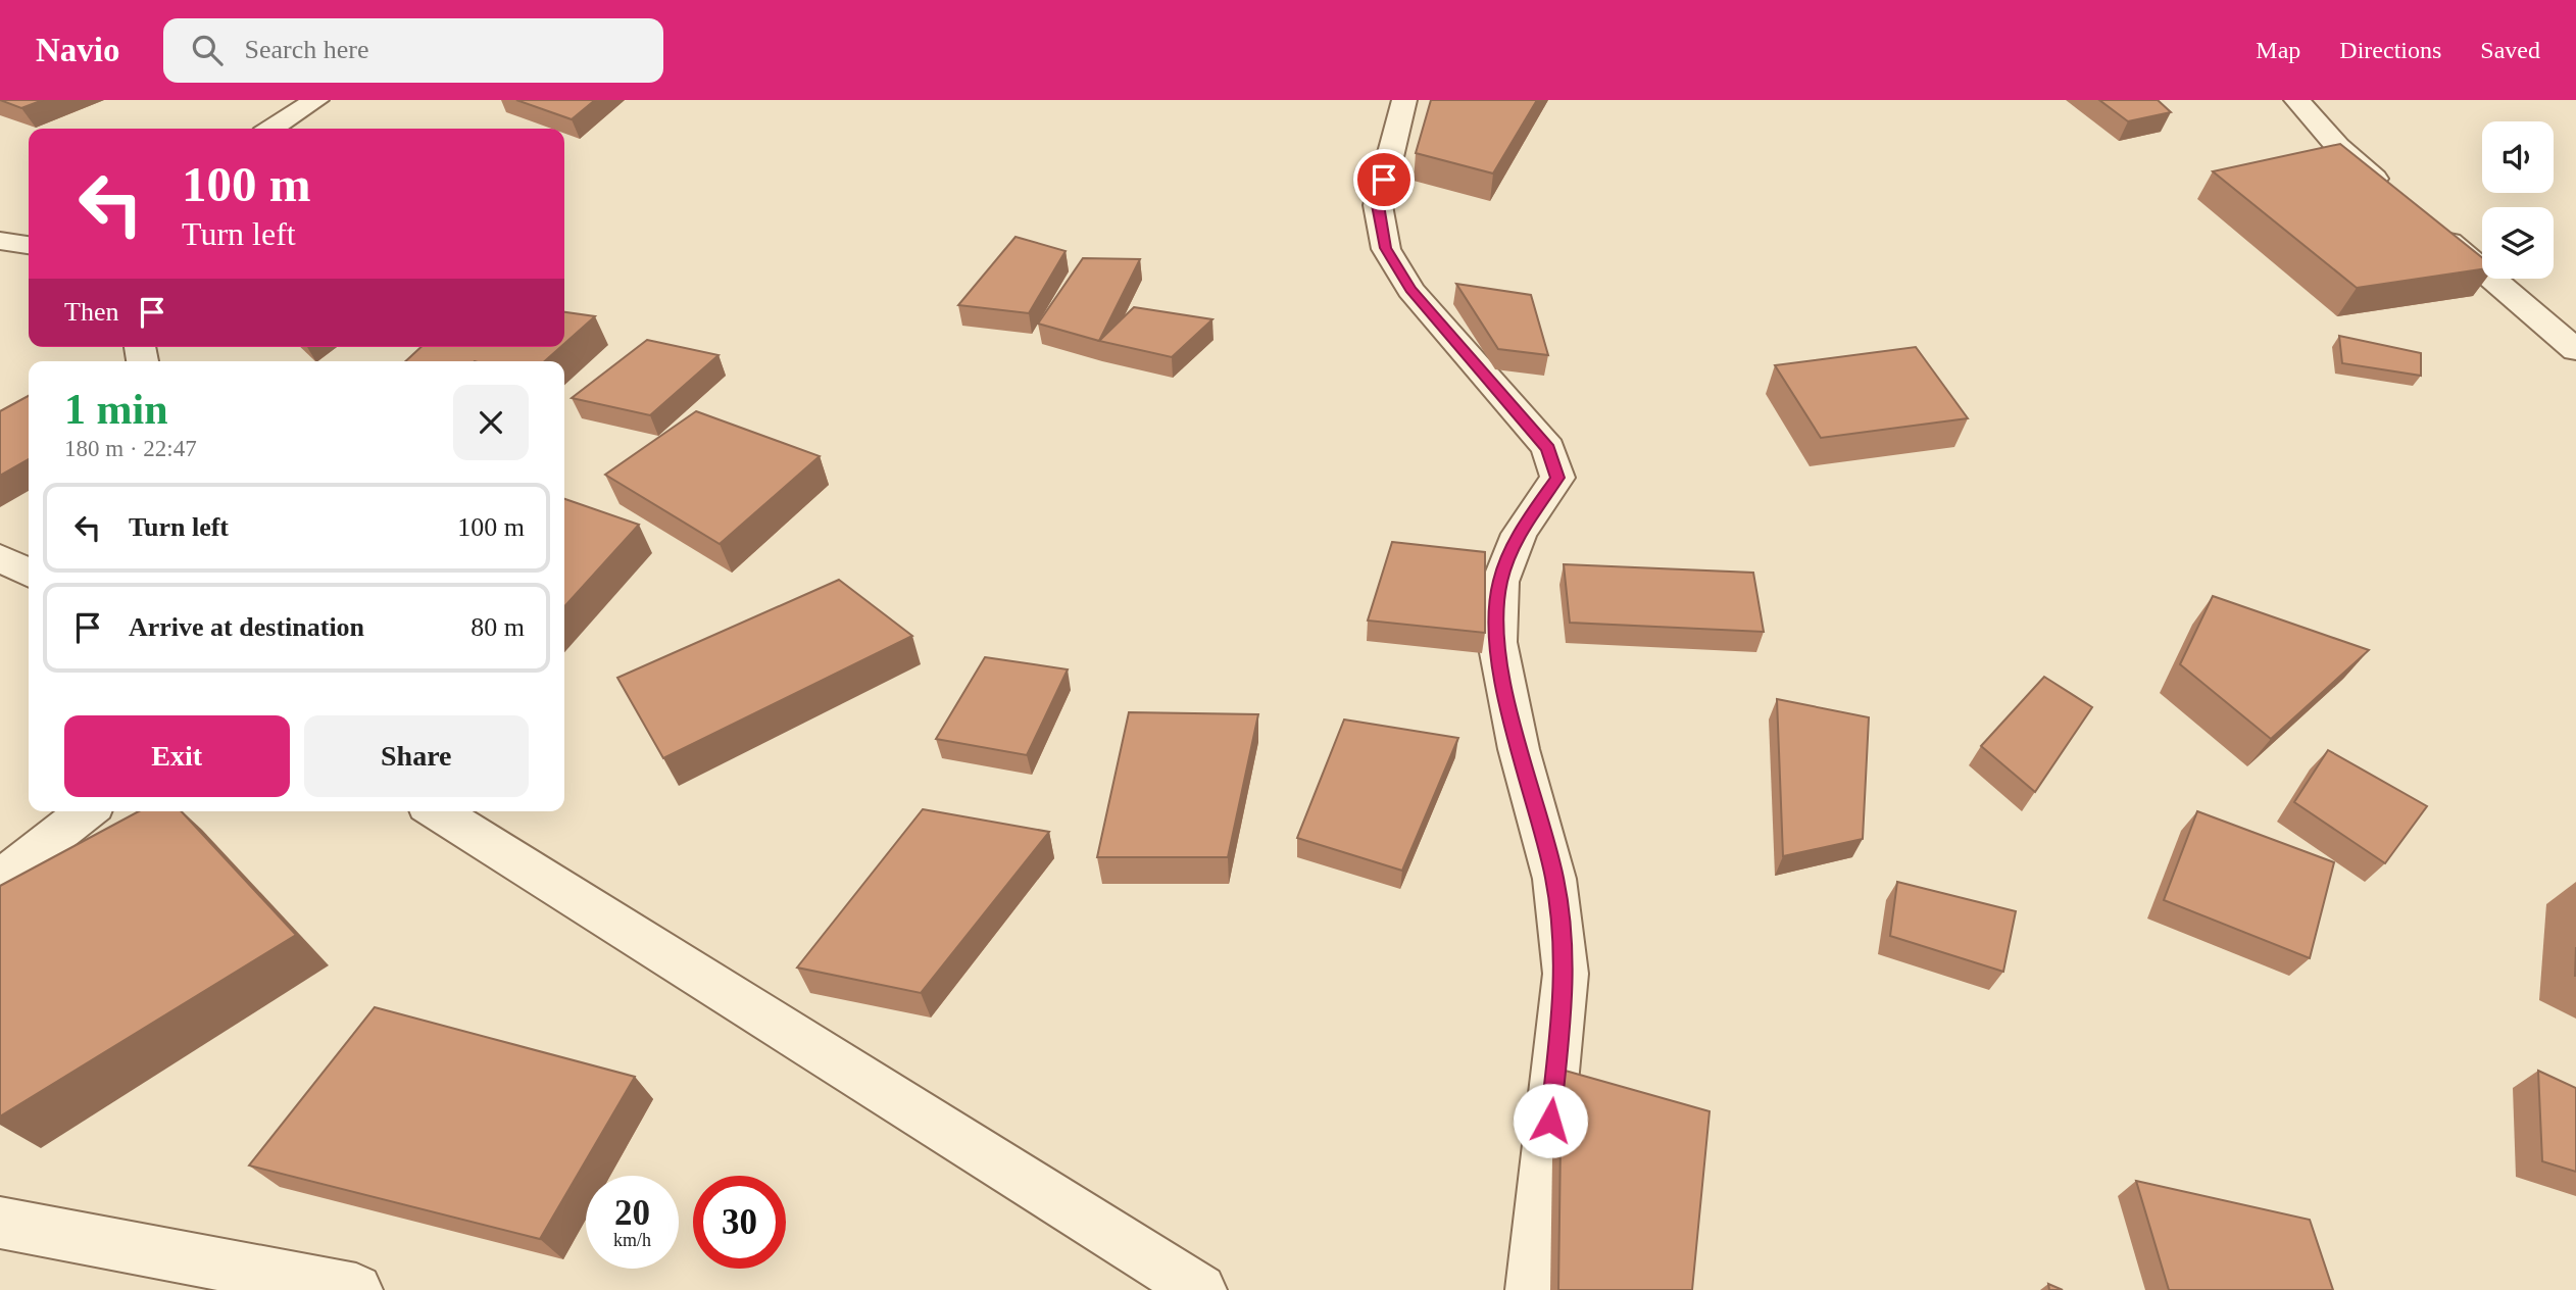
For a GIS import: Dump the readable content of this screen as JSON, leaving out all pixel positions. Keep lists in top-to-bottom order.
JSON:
{
  "page": {
    "header": "Navio",
    "search": "Search here",
    "nav": ["Map", "Directions", "Saved"],
    "turn": ["100 m", "Turn left"],
    "then": "Then",
    "heading": ["1 min", "180 m · 22:47"],
    "list": [
      {
        "name": "Turn left",
        "value": "100 m"
      },
      {
        "name": "Arrive at destination",
        "value": "80 m"
      }
    ],
    "buttons": ["Exit", "Share"],
    "speed": "20 km/h",
    "limit": "30"
  }
}
